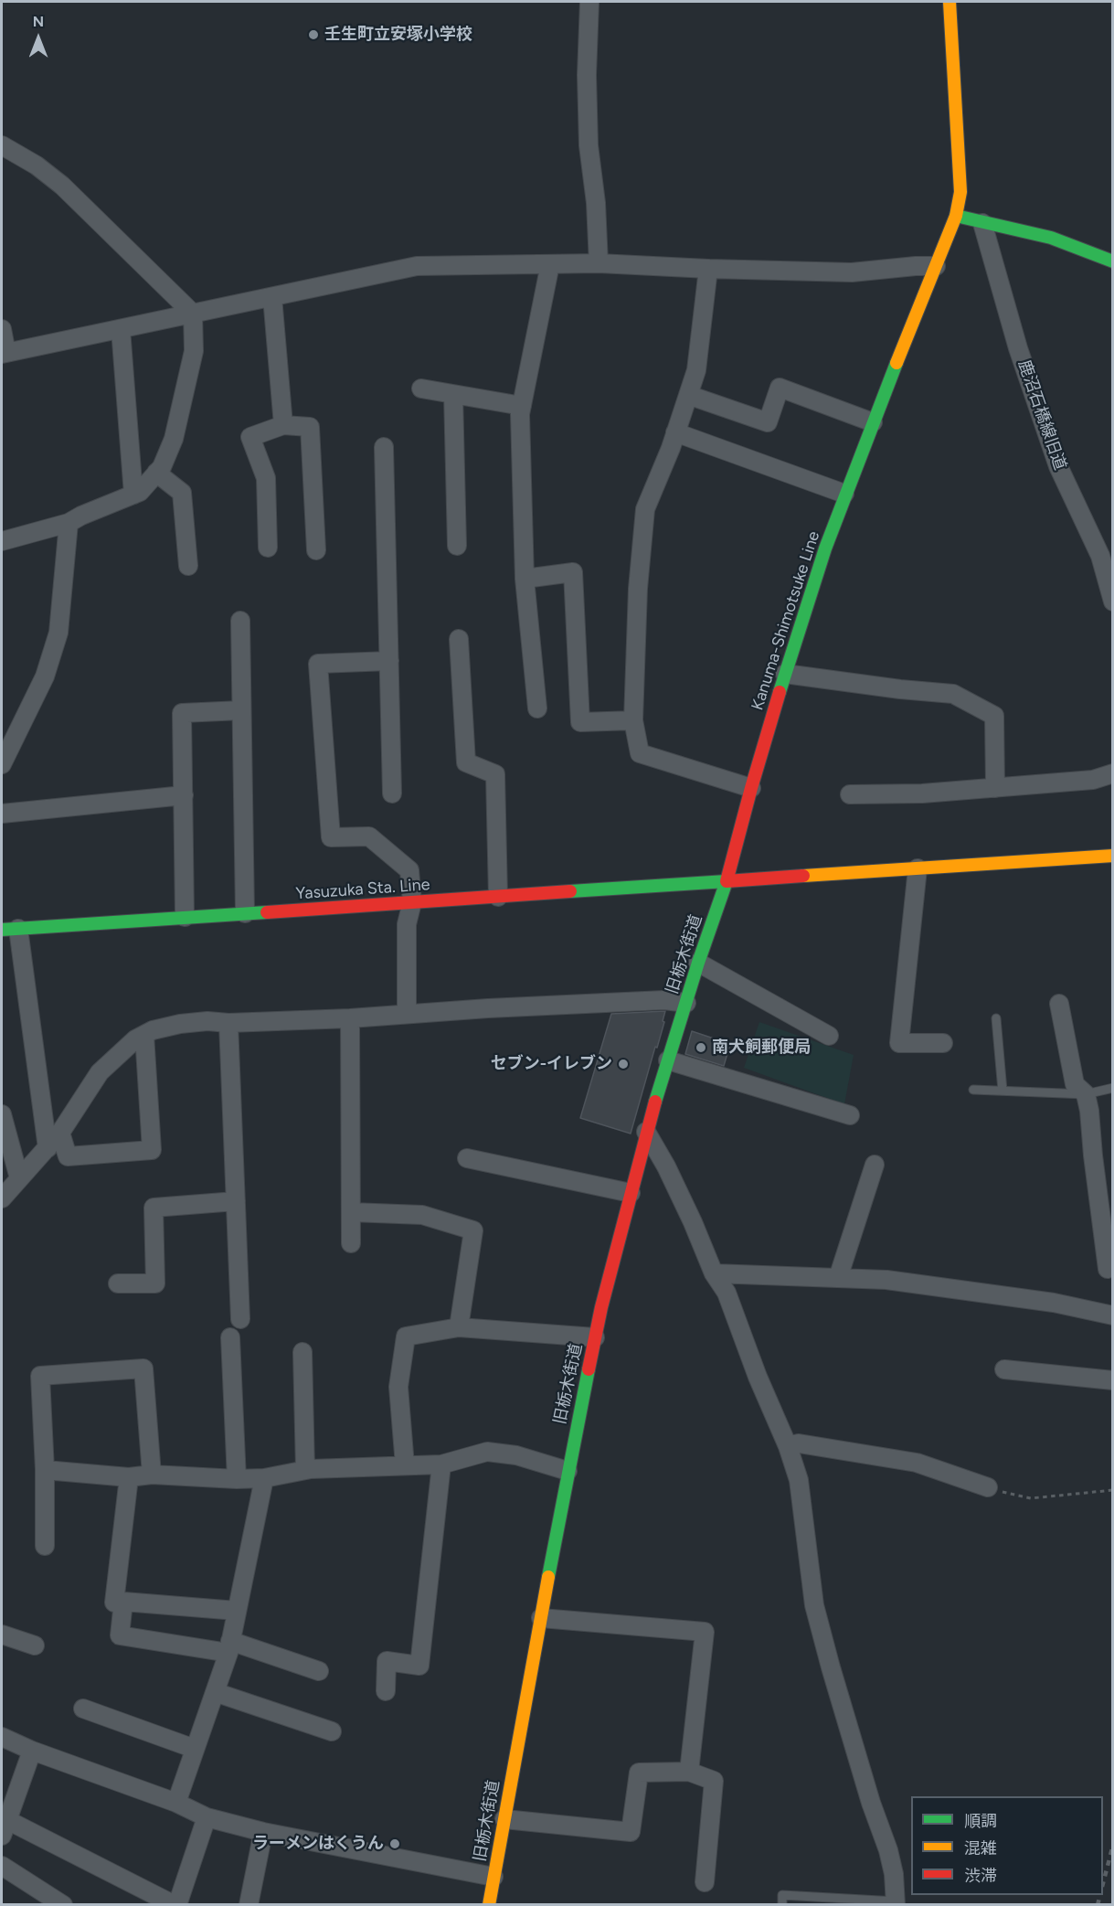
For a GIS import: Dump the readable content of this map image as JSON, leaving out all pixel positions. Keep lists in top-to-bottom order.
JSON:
{
  "streets": {
    "main road": ["Kanuma-Shimotsuke Line", "Yasuzuka Sta. Line", "旧栃木街道"],
    "street": ["鹿沼石橋線旧道"]
  },
  "crossings": [
    ["Kanuma-Shimotsuke Line", "Yasuzuka Sta. Line"],
    ["Kanuma-Shimotsuke Line", "旧栃木街道"],
    ["Yasuzuka Sta. Line", "旧栃木街道"]
  ],
  "places": [
    "壬生町立安塚小学校",
    "南犬飼郵便局",
    "セブン-イレブン",
    "ラーメンはくうん"
  ],
  "legend": ["順調", "混雑", "渋滞"],
  "north": "top"
}
